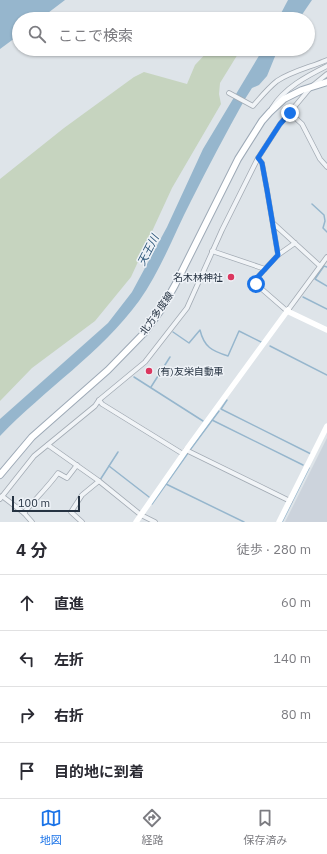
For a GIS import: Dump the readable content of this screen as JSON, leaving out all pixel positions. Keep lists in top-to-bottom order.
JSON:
{
  "streets": {
    "main road": ["北方多度線"]
  },
  "water": ["天王川"],
  "places": ["名木林神社", "(有)友栄自動車"],
  "scale_bar": "100 m",
  "page": {
    "search": "ここで検索",
    "scale": "100 m",
    "heading": ["4 分", "徒歩 · 280 m"],
    "list": [
      ["直進", "60 m"],
      ["左折", "140 m"],
      ["右折", "80 m"],
      "目的地に到着"
    ],
    "nav": ["地図", "経路", "保存済み"]
  }
}
